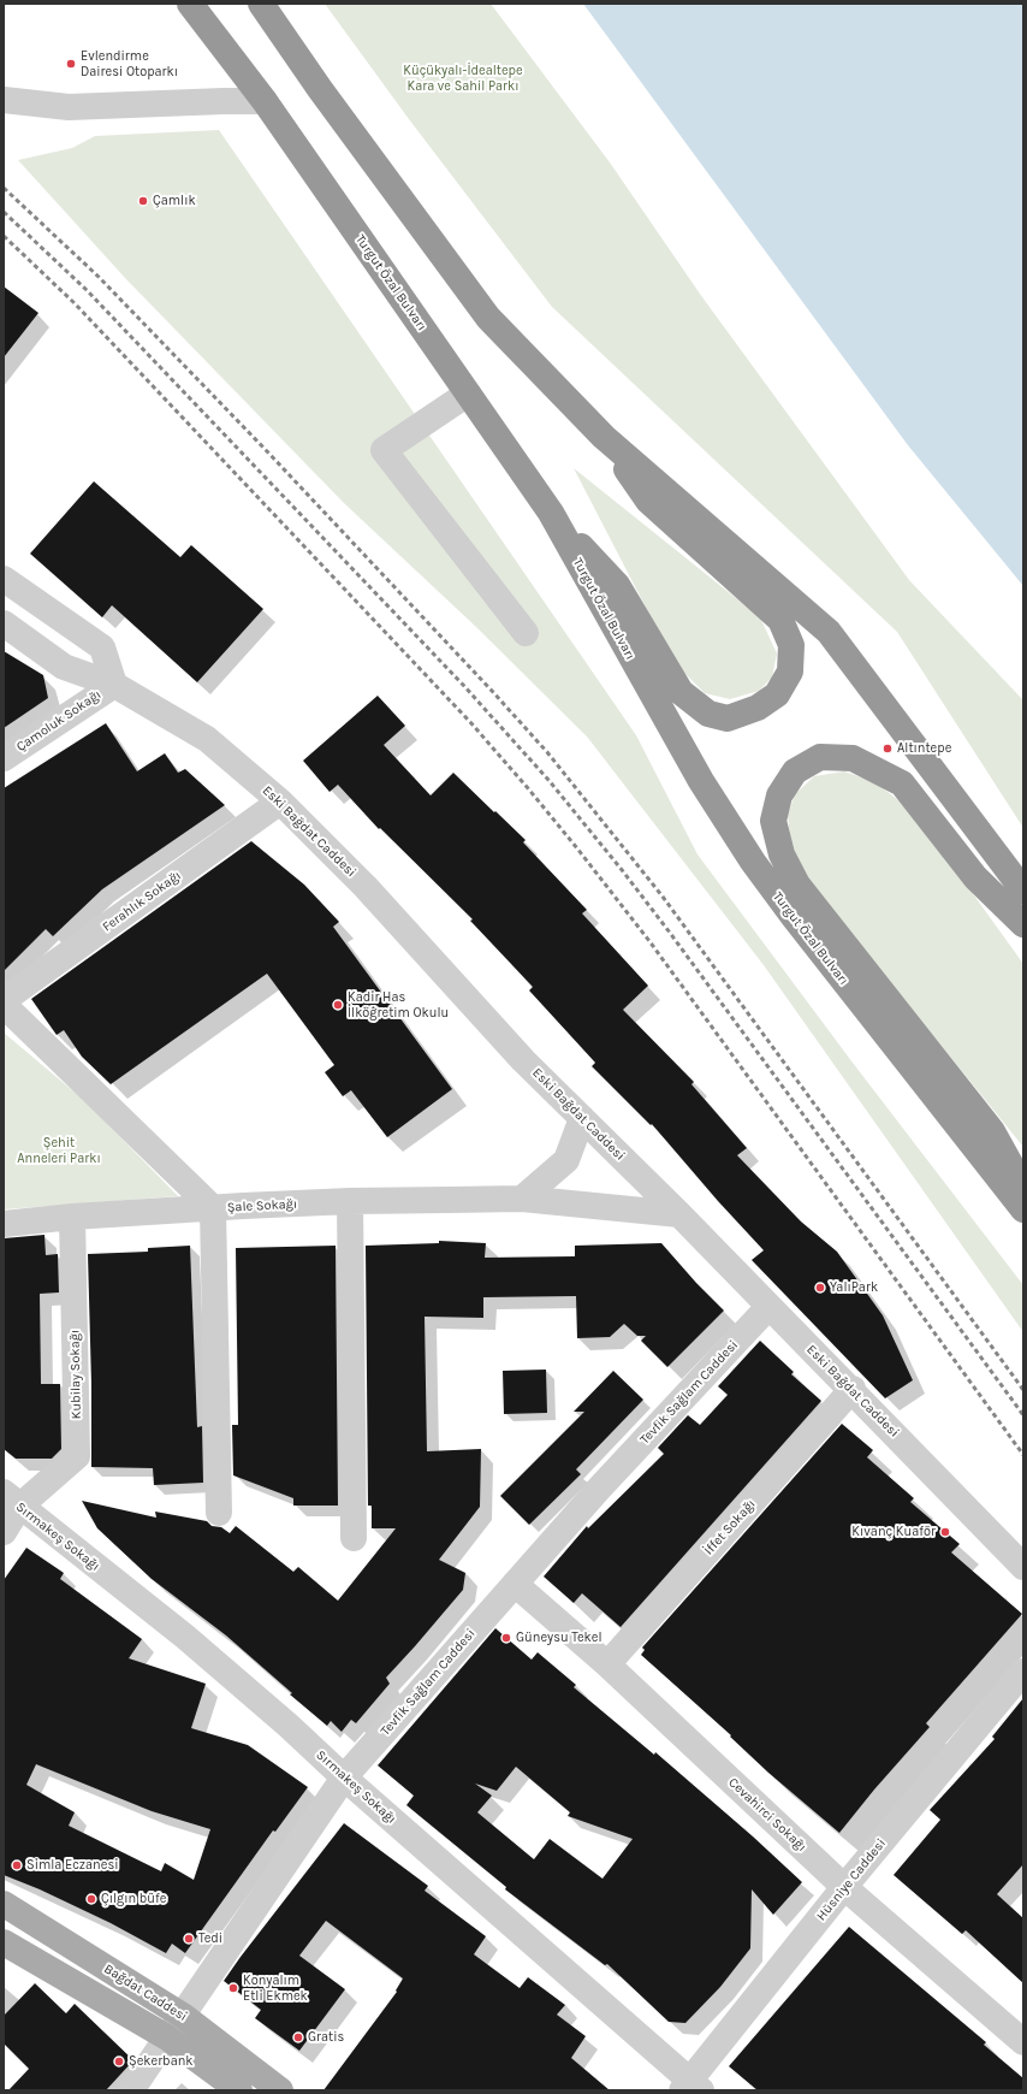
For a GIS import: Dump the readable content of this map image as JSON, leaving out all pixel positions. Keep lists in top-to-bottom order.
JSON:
{
  "streets": {
    "highway": ["Turgut Özal Bulvarı"],
    "main road": ["Bağdat Caddesi"],
    "street": [
      "Çamoluk Sokağı",
      "Eski Bağdat Caddesi",
      "Ferahlık Sokağı",
      "Şale Sokağı",
      "Kubilay Sokağı",
      "Tevfik Sağlam Caddesi",
      "İffet Sokağı",
      "Sırmakeş Sokağı",
      "Cevahirci Sokağı",
      "Hüsniye Caddesi"
    ]
  },
  "crossings": [
    ["Çamoluk Sokağı", "Eski Bağdat Caddesi"],
    ["Eski Bağdat Caddesi", "Ferahlık Sokağı"],
    ["Eski Bağdat Caddesi", "Şale Sokağı"],
    ["Eski Bağdat Caddesi", "Tevfik Sağlam Caddesi"],
    ["Eski Bağdat Caddesi", "İffet Sokağı"],
    ["Şale Sokağı", "Kubilay Sokağı"],
    ["Kubilay Sokağı", "Sırmakeş Sokağı"],
    ["Tevfik Sağlam Caddesi", "Sırmakeş Sokağı"],
    ["Tevfik Sağlam Caddesi", "Cevahirci Sokağı"],
    ["Tevfik Sağlam Caddesi", "Bağdat Caddesi"],
    ["İffet Sokağı", "Cevahirci Sokağı"],
    ["Sırmakeş Sokağı", "Hüsniye Caddesi"],
    ["Cevahirci Sokağı", "Hüsniye Caddesi"]
  ],
  "parks": ["Küçükyalı-İdealtepe Kara ve Sahil Parkı", "Şehit Anneleri Parkı"],
  "places": [
    "Evlendirme Dairesi Otoparkı",
    "Çamlık",
    "Altıntepe",
    "Kadir Has İlköğretim Okulu",
    "YalıPark",
    "Kıvanç Kuaför",
    "Güneysu Tekel",
    "Simla Eczanesi",
    "Çılgın büfe",
    "Tedi",
    "Konyalım Etli Ekmek",
    "Gratis",
    "Şekerbank"
  ]
}
